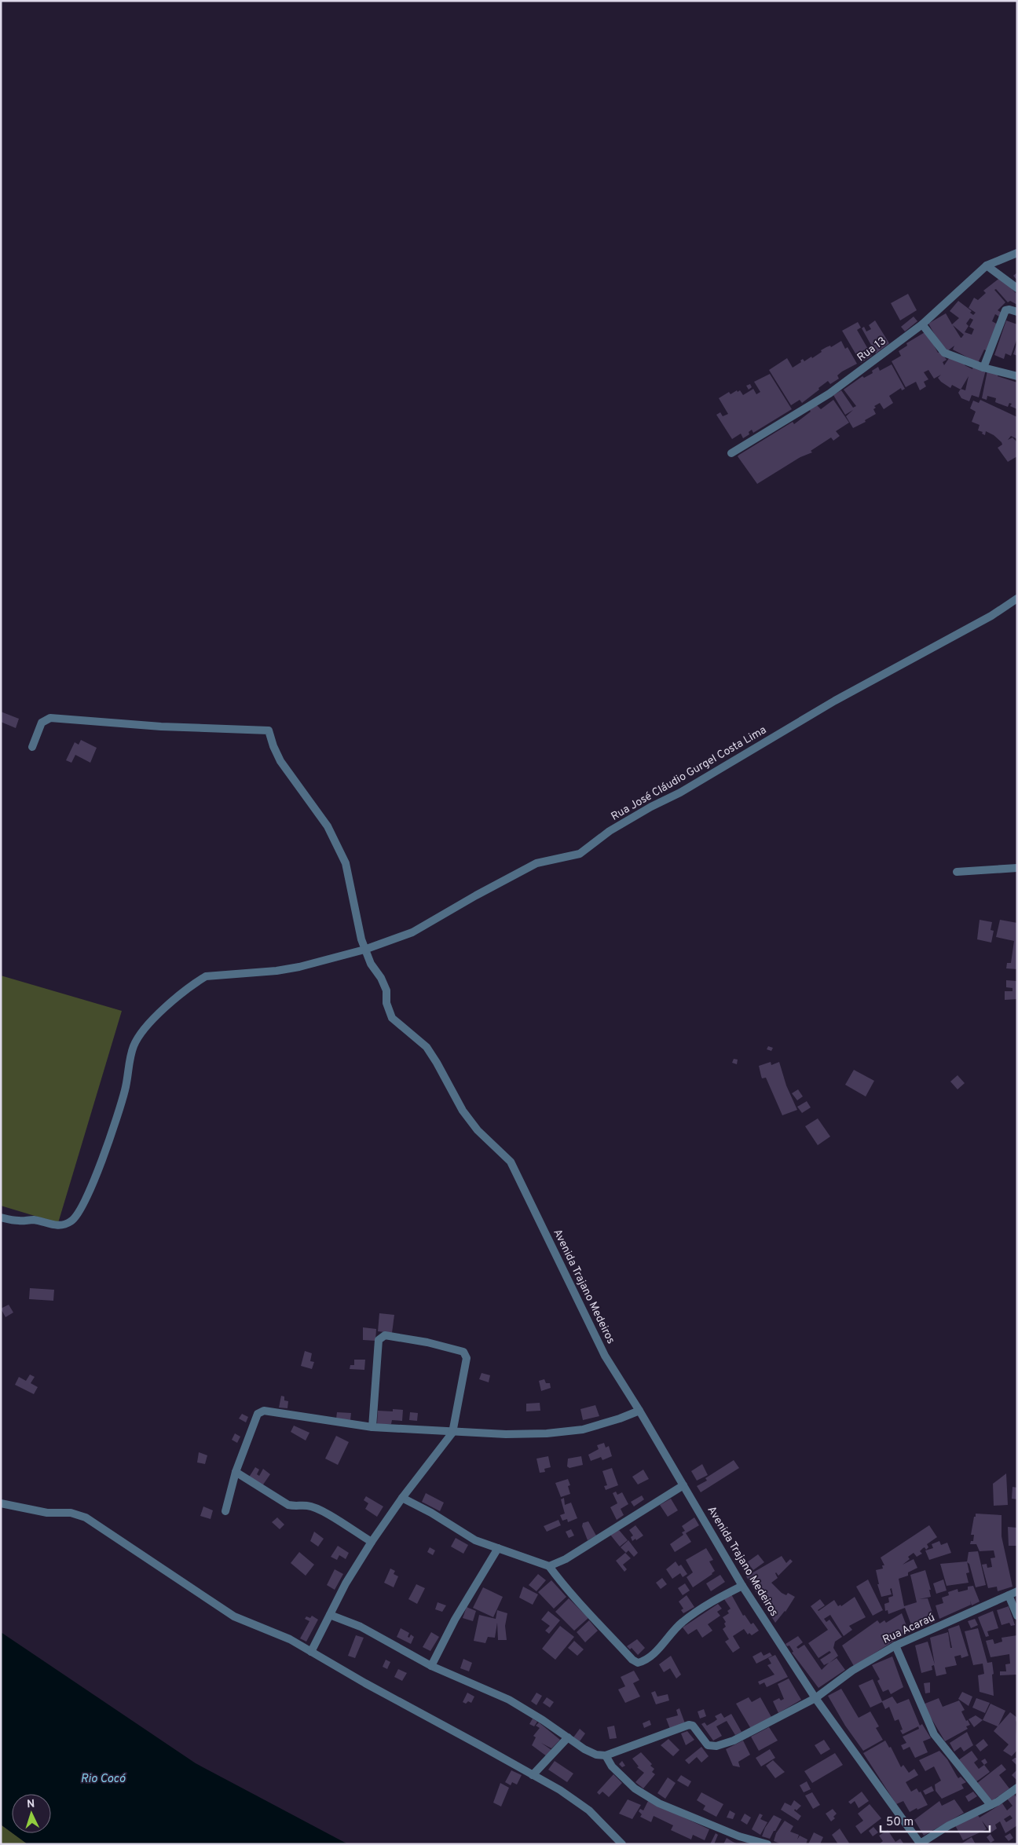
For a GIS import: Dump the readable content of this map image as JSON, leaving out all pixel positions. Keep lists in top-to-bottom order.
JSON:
{
  "streets": {
    "street": [
      "Rua 13",
      "Rua José Cláudio Gurgel Costa Lima",
      "Avenida Trajano Medeiros",
      "Rua Acaraú"
    ]
  },
  "crossings": [
    ["Rua José Cláudio Gurgel Costa Lima", "Avenida Trajano Medeiros"],
    ["Avenida Trajano Medeiros", "Rua Acaraú"]
  ],
  "water": ["Rio Cocó"],
  "scale_bar": "50 m",
  "north": "top"
}
